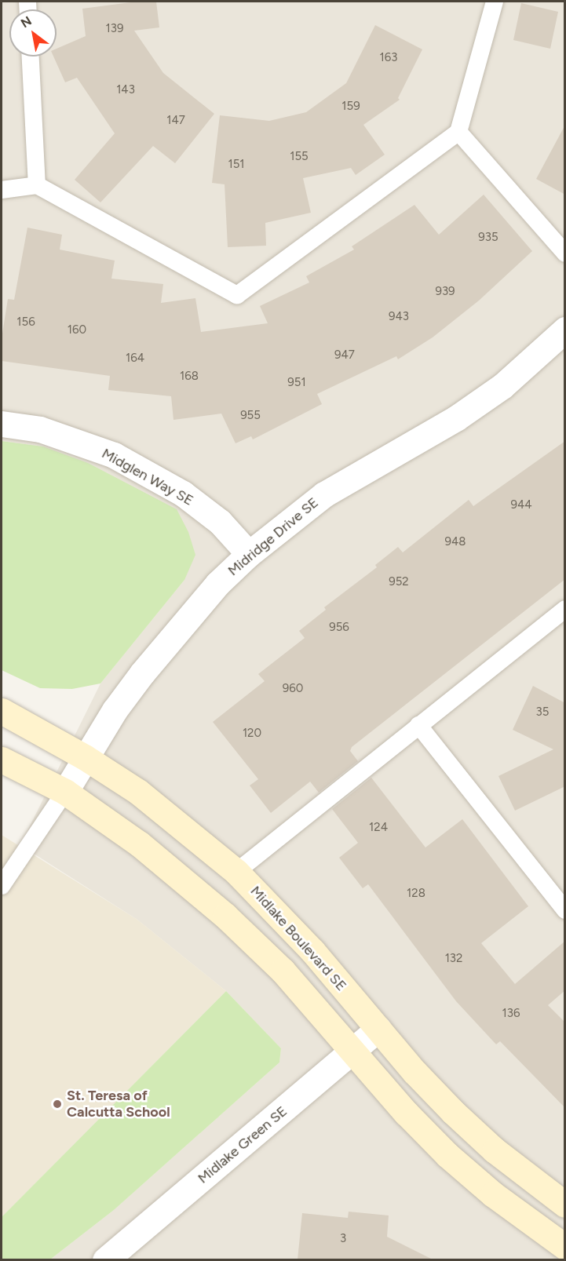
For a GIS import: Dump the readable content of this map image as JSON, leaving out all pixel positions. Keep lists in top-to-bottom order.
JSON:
{
  "streets": {
    "street": [
      "Midglen Way SE",
      "Midridge Drive SE",
      "Midlake Boulevard SE",
      "Midlake Green SE"
    ]
  },
  "crossings": [
    ["Midglen Way SE", "Midridge Drive SE"],
    ["Midridge Drive SE", "Midlake Boulevard SE"],
    ["Midlake Boulevard SE", "Midlake Green SE"]
  ],
  "places": ["St. Teresa of Calcutta School"],
  "house_numbers": [
    "139",
    "163",
    "143",
    "159",
    "147",
    "155",
    "151",
    "935",
    "939",
    "943",
    "156",
    "160",
    "947",
    "164",
    "168",
    "951",
    "955",
    "944",
    "948",
    "952",
    "956",
    "960",
    "35",
    "120",
    "124",
    "128",
    "132",
    "136",
    "3"
  ],
  "north": "top left"
}
